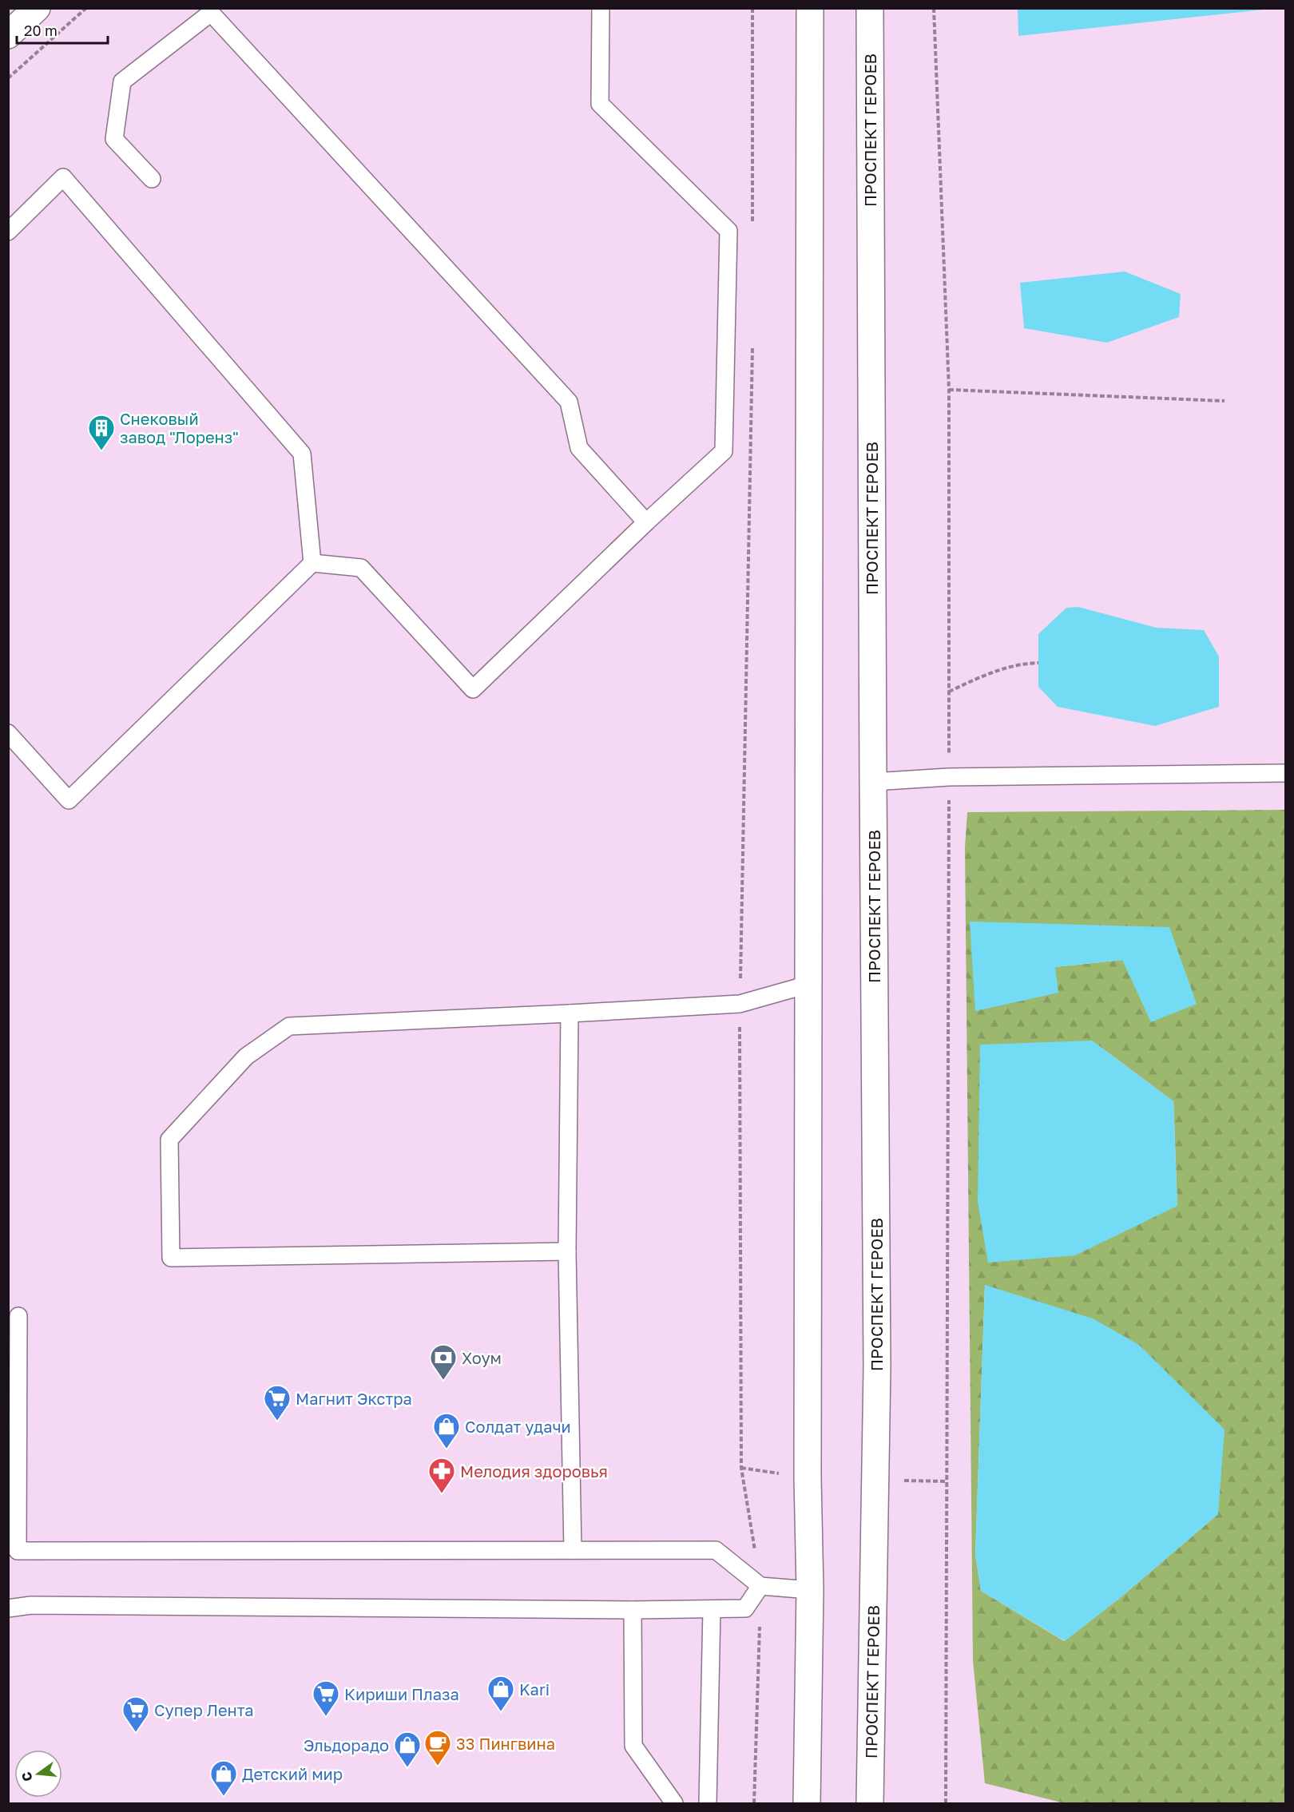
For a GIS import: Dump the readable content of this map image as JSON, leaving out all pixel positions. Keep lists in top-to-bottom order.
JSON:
{
  "streets": {
    "main road": ["ПРОСПЕКТ ГЕРОЕВ"]
  },
  "places": {
    "building": ["Снековый завод \"Лоренз\""],
    "bank": ["Хоум"],
    "supermarket": ["Магнит Экстра", "Кириши Плаза", "Супер Лента"],
    "shop": [
      "Солдат удачи",
      "Kari",
      "Эльдорадо",
      "Детский мир"
    ],
    "pharmacy": ["Мелодия здоровья"],
    "cafe": ["33 Пингвина"]
  },
  "scale_bar": "20 m",
  "north": "left"
}
